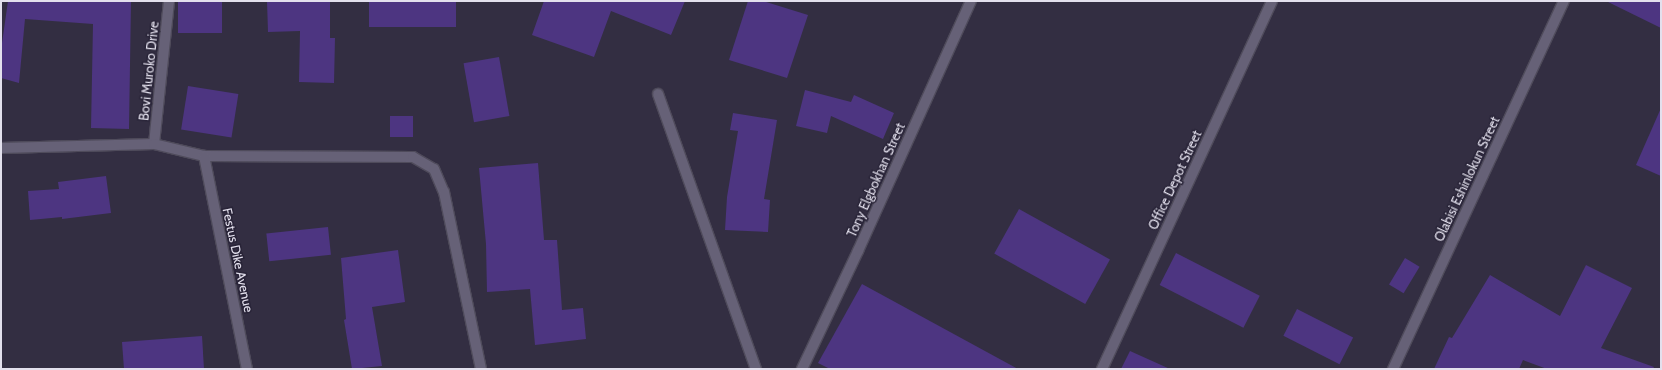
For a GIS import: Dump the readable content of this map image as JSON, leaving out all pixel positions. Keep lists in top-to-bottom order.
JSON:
{
  "streets": {
    "street": [
      "Bovi Muroko Drive",
      "Olabisi Eshinlokun Street",
      "Tony Elgbokhan Street",
      "Office Depot Street",
      "Festus Dike Avenue"
    ]
  }
}
